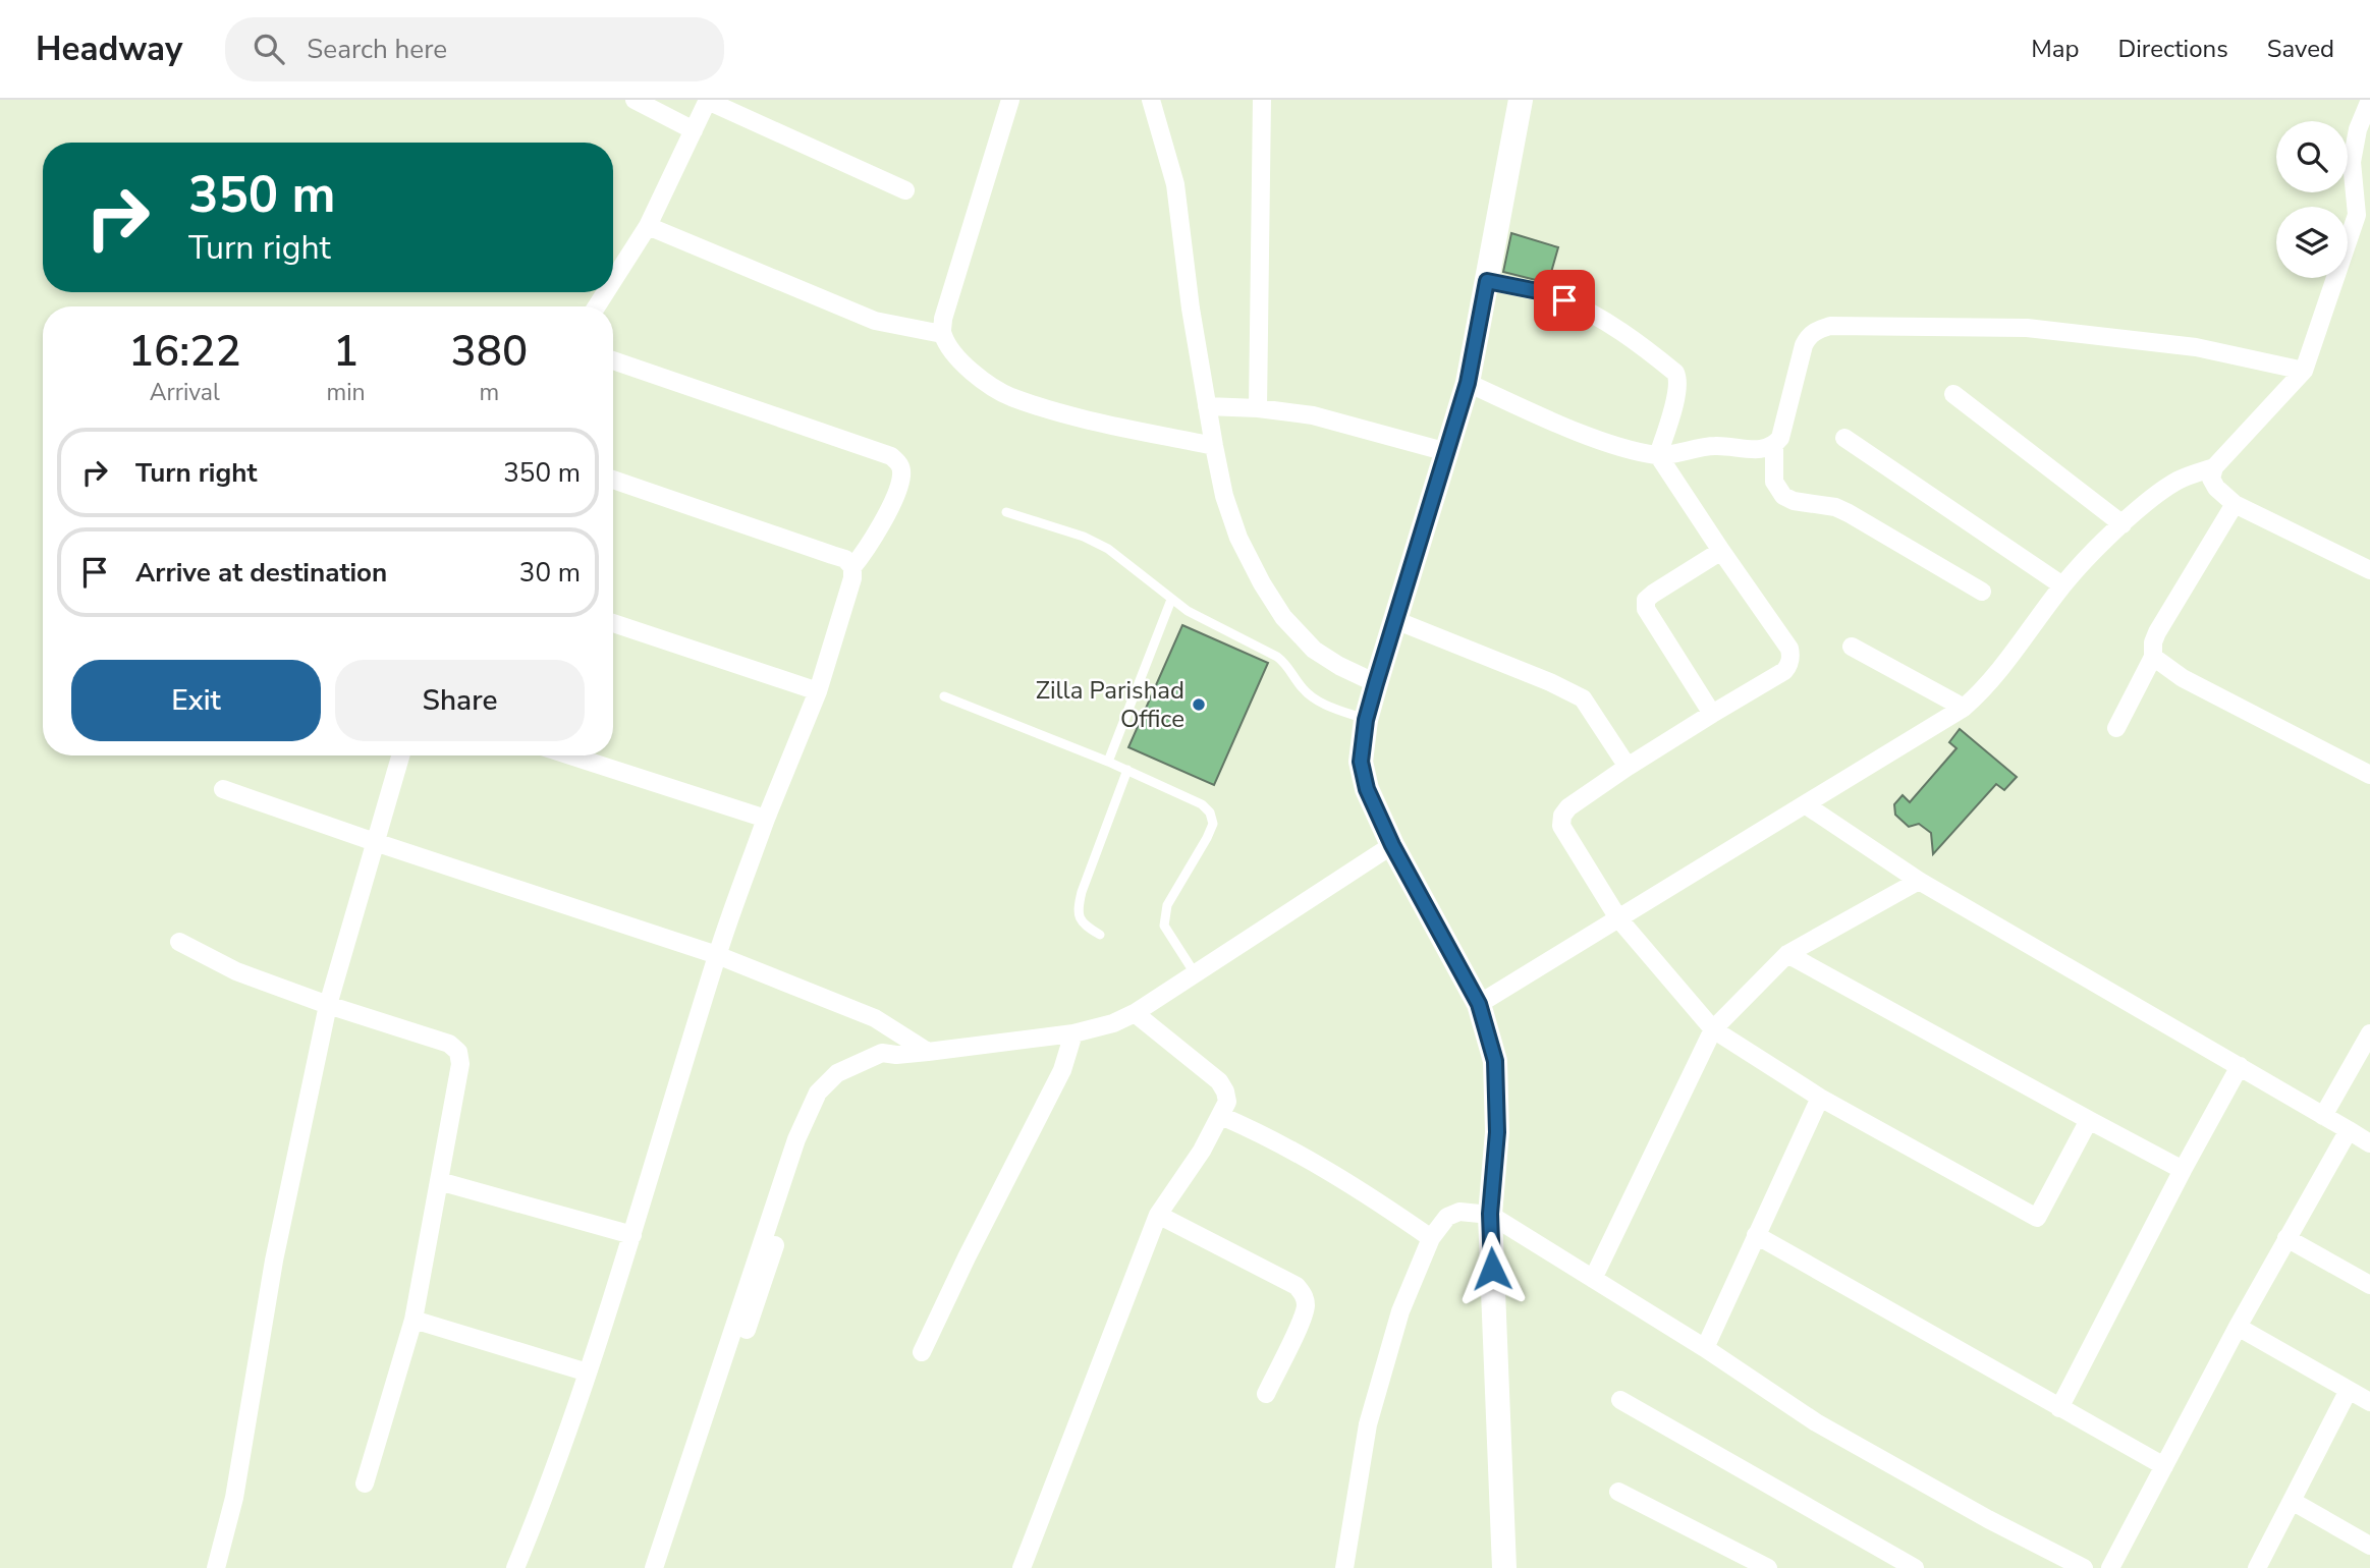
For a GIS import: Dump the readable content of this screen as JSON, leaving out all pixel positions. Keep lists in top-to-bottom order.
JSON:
{
  "places": ["Zilla Parishad Office"],
  "page": {
    "header": "Headway",
    "search": "Search here",
    "nav": ["Map", "Directions", "Saved"],
    "turn": ["350 m", "Turn right"],
    "eta": [
      "16:22",
      "Arrival",
      "1",
      "min",
      "380",
      "m"
    ],
    "list": [
      {
        "name": "Turn right",
        "value": "350 m"
      },
      {
        "name": "Arrive at destination",
        "value": "30 m"
      }
    ],
    "buttons": ["Exit", "Share"]
  }
}
